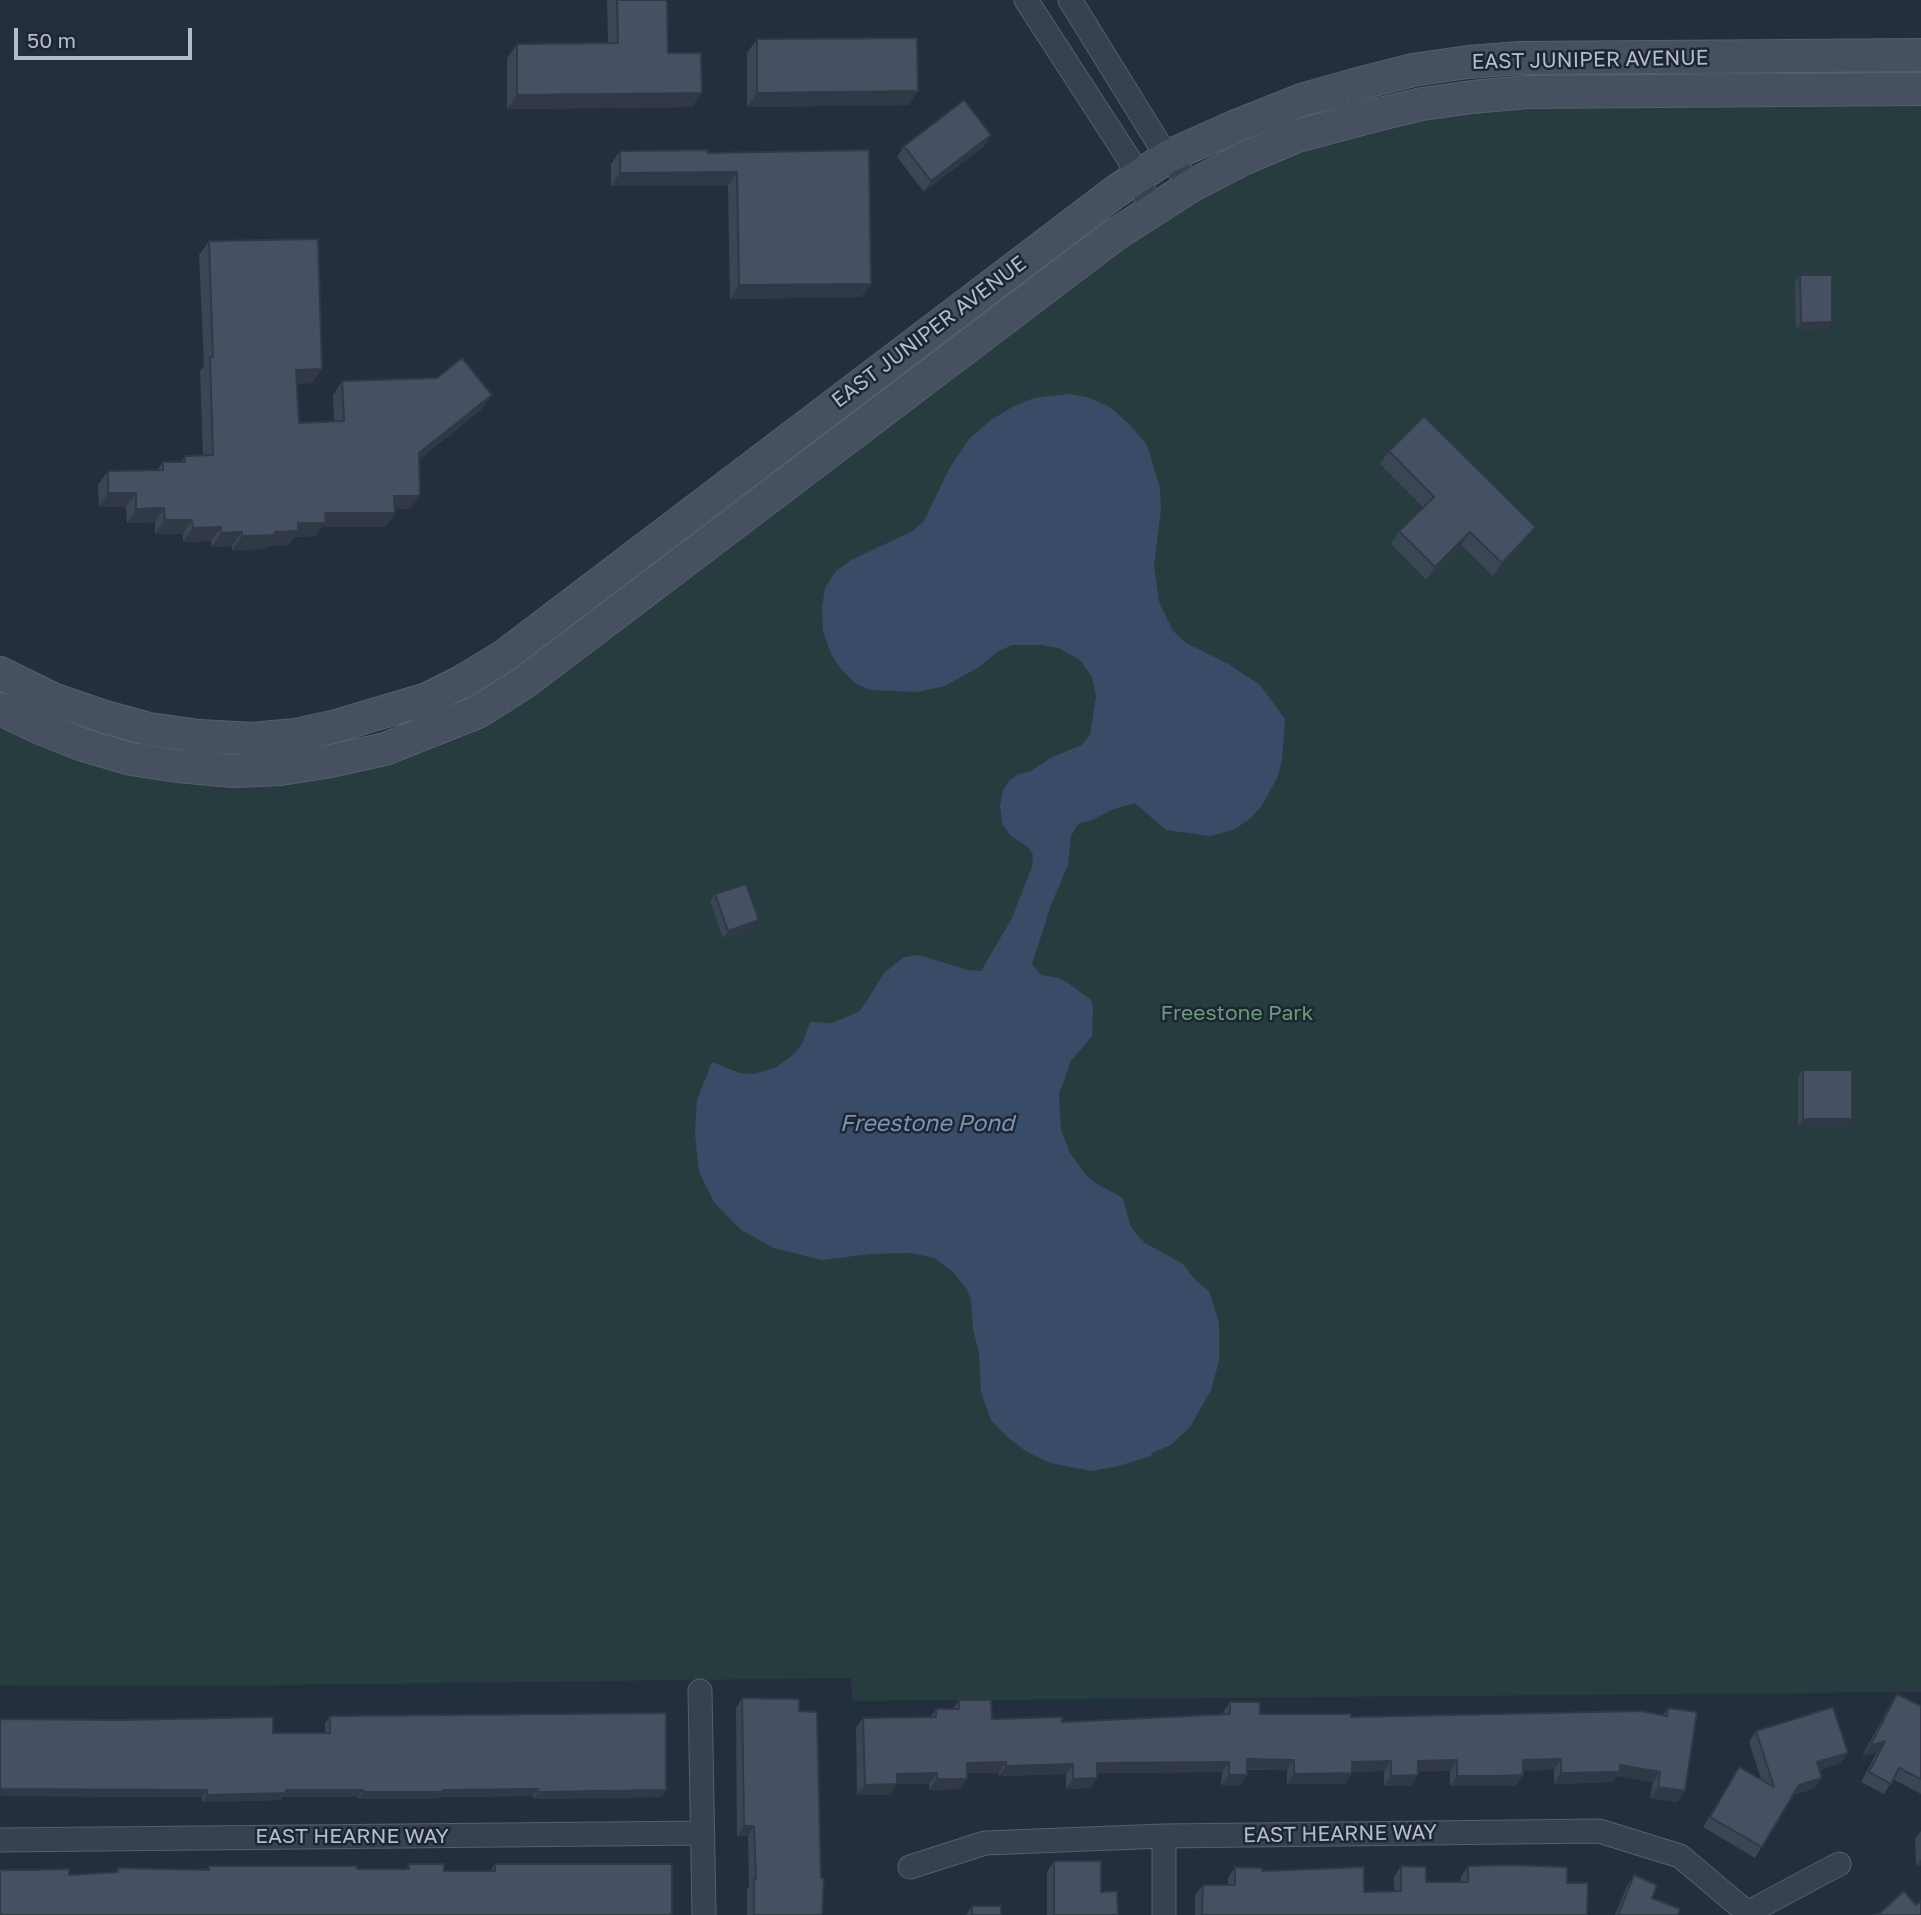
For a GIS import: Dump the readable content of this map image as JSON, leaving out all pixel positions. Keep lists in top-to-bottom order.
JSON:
{
  "streets": {
    "street": ["EAST JUNIPER AVENUE", "EAST HEARNE WAY"]
  },
  "water": ["Freestone Pond"],
  "parks": ["Freestone Park"],
  "scale_bar": "50 m"
}
